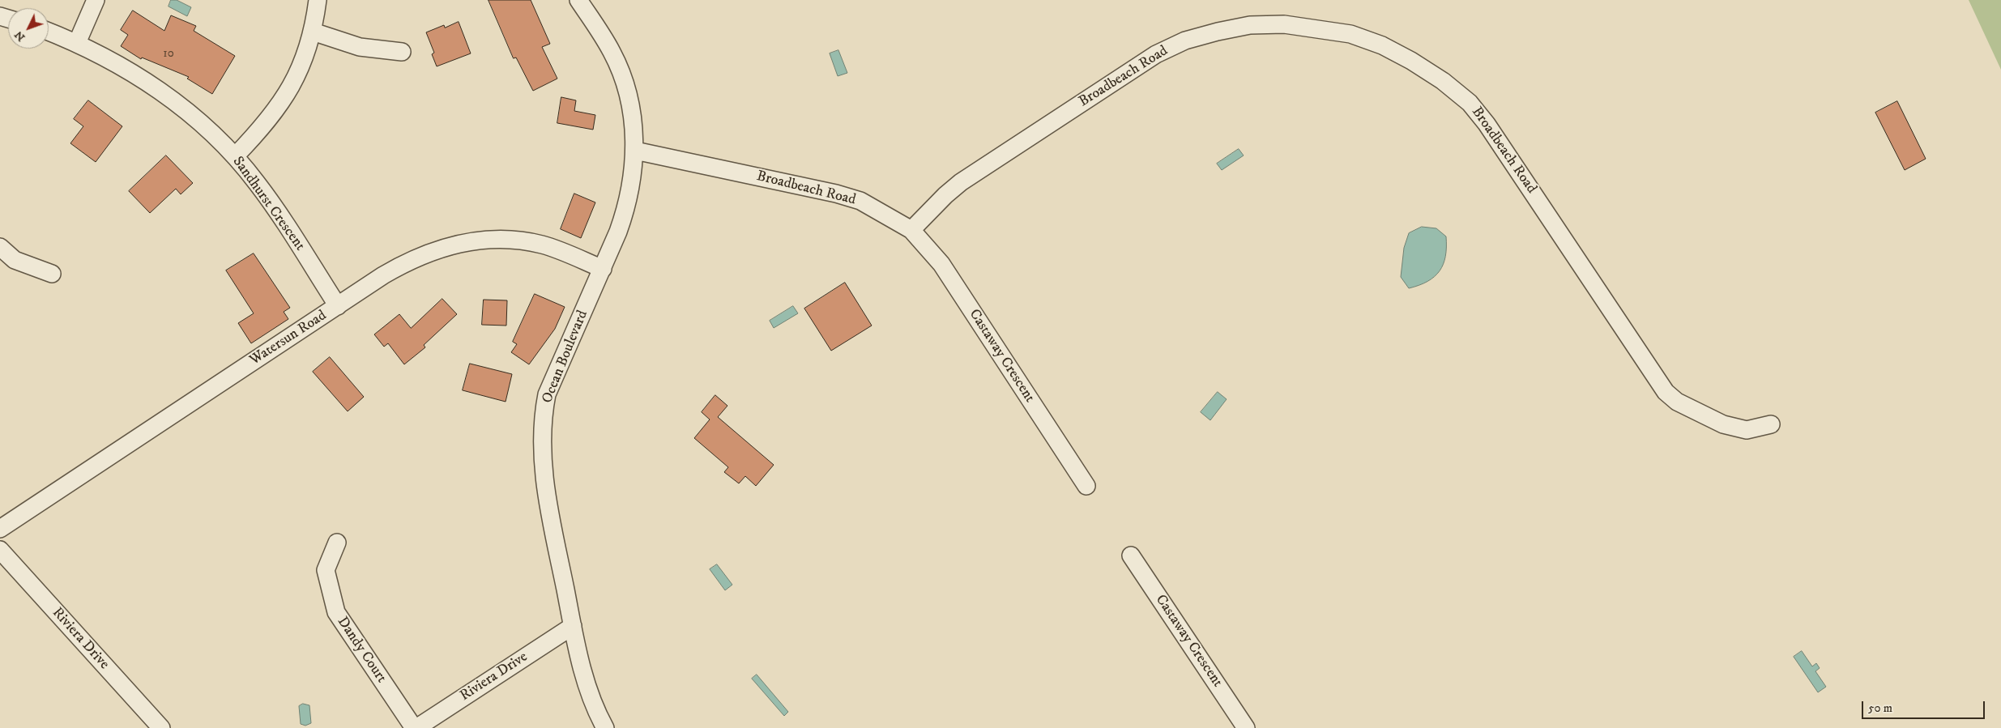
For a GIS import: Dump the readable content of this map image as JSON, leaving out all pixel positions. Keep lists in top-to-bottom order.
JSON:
{
  "streets": {
    "street": [
      "Broadbeach Road",
      "Sandhurst Crescent",
      "Watersun Road",
      "Castaway Crescent",
      "Ocean Boulevard",
      "Riviera Drive",
      "Dandy Court"
    ]
  },
  "crossings": [
    ["Broadbeach Road", "Castaway Crescent"],
    ["Broadbeach Road", "Ocean Boulevard"],
    ["Sandhurst Crescent", "Watersun Road"],
    ["Watersun Road", "Ocean Boulevard"],
    ["Ocean Boulevard", "Riviera Drive"],
    ["Riviera Drive", "Dandy Court"]
  ],
  "house_numbers": ["10"],
  "scale_bar": "50 m",
  "north": "bottom left"
}
